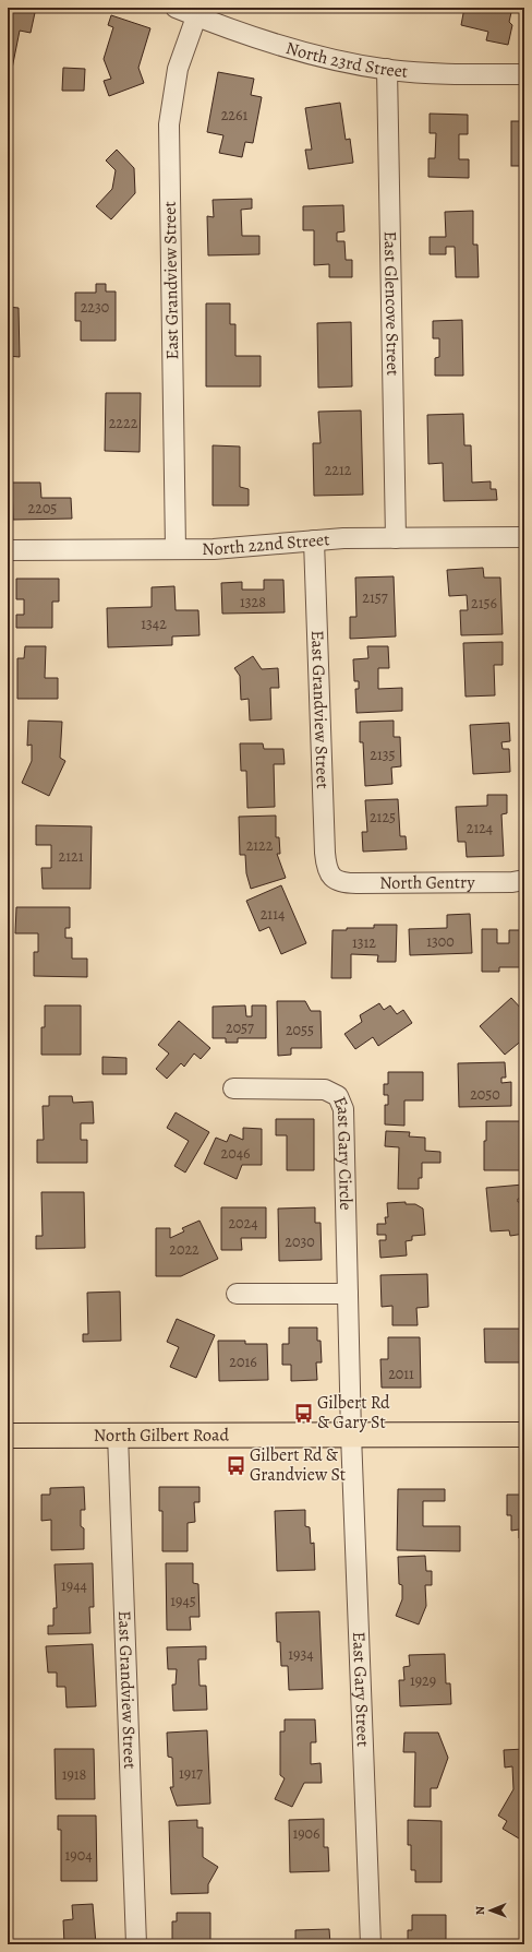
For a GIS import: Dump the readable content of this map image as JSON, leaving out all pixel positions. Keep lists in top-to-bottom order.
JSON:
{
  "streets": {
    "main road": ["North Gilbert Road"],
    "street": [
      "North 23rd Street",
      "East Grandview Street",
      "East Glencove Street",
      "North 22nd Street",
      "North Gentry",
      "East Gary Circle",
      "East Gary Street"
    ]
  },
  "crossings": [
    ["North 23rd Street", "East Grandview Street"],
    ["North 23rd Street", "East Glencove Street"],
    ["East Grandview Street", "North 22nd Street"],
    ["East Grandview Street", "North Gentry"],
    ["East Grandview Street", "North Gilbert Road"],
    ["East Glencove Street", "North 22nd Street"],
    ["East Gary Circle", "North Gilbert Road"],
    ["East Gary Circle", "East Gary Street"],
    ["North Gilbert Road", "East Gary Street"]
  ],
  "places": {
    "bus stop": ["Gilbert Rd & Gary St", "Gilbert Rd & Grandview St"]
  },
  "house_numbers": [
    "2261",
    "2230",
    "2222",
    "2212",
    "2205",
    "2157",
    "1328",
    "2156",
    "1342",
    "2135",
    "2125",
    "2124",
    "2122",
    "2121",
    "2114",
    "1300",
    "1312",
    "2057",
    "2055",
    "2050",
    "2046",
    "2024",
    "2030",
    "2022",
    "2016",
    "2011",
    "1944",
    "1945",
    "1934",
    "1929",
    "1917",
    "1918",
    "1906",
    "1904"
  ],
  "north": "left"
}
